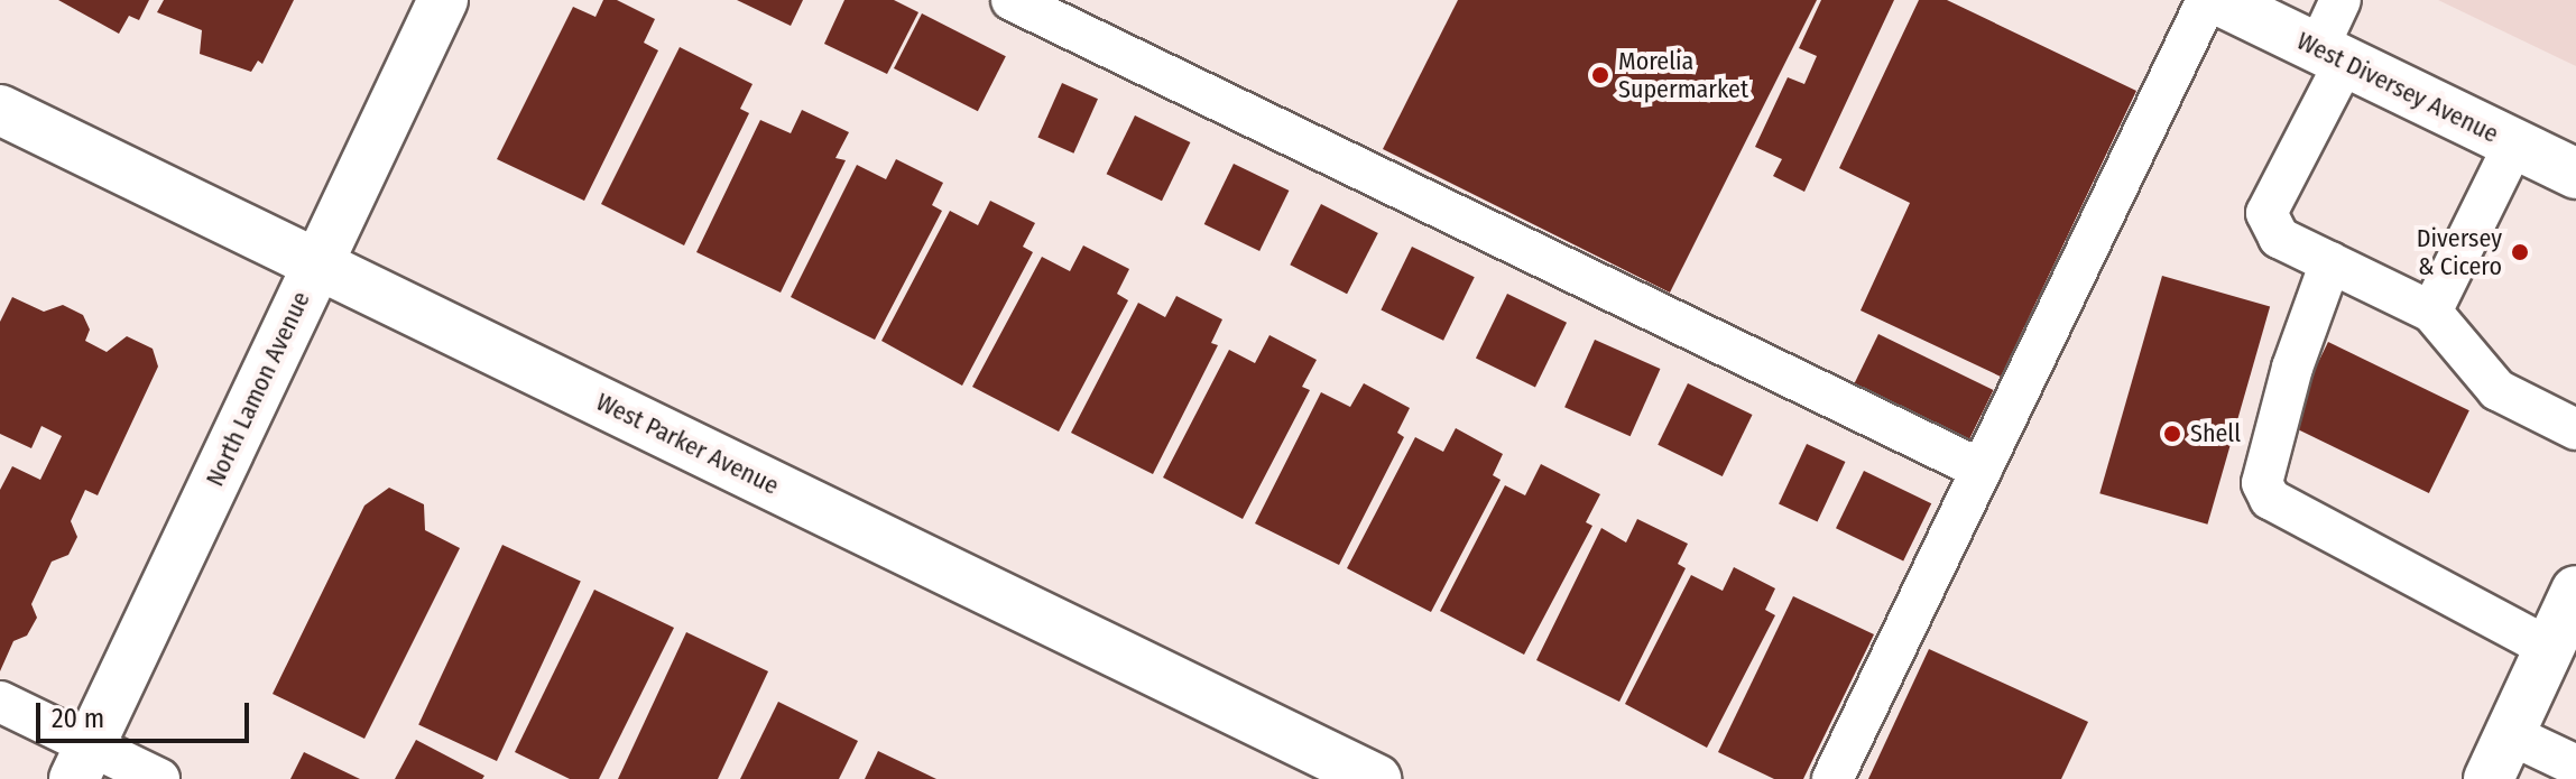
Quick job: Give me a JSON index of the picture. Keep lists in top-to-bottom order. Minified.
{"streets":{"street":["West Diversey Avenue","North Lamon Avenue","West Parker Avenue"]},"crossings":[["North Lamon Avenue","West Parker Avenue"]],"places":["Morelia Supermarket","Diversey & Cicero","Shell"],"scale_bar":"20 m"}
